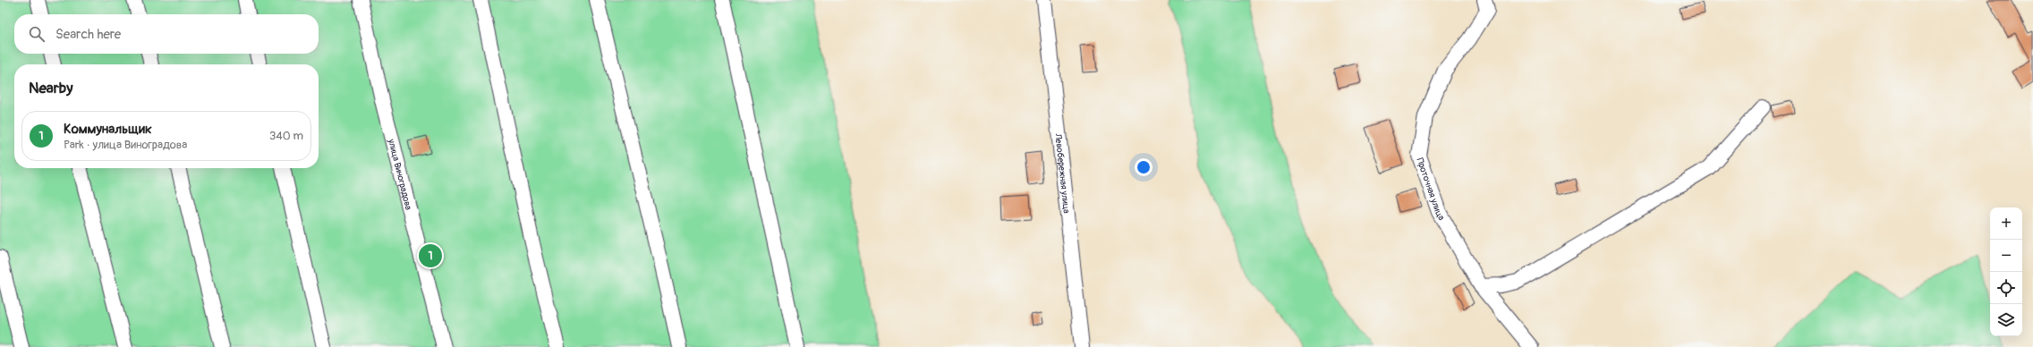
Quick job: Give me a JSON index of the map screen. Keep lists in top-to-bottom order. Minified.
{"streets":{"street":["улица Виноградова","Левобережная улица","Проточная улица"]},"page":{"search":"Search here","heading":"Nearby","list":[{"mark":"1","name":"Коммунальщик","note":"Park · улица Виноградова","value":"340 m"}],"map_buttons":["+","−"],"pins":"1"}}
